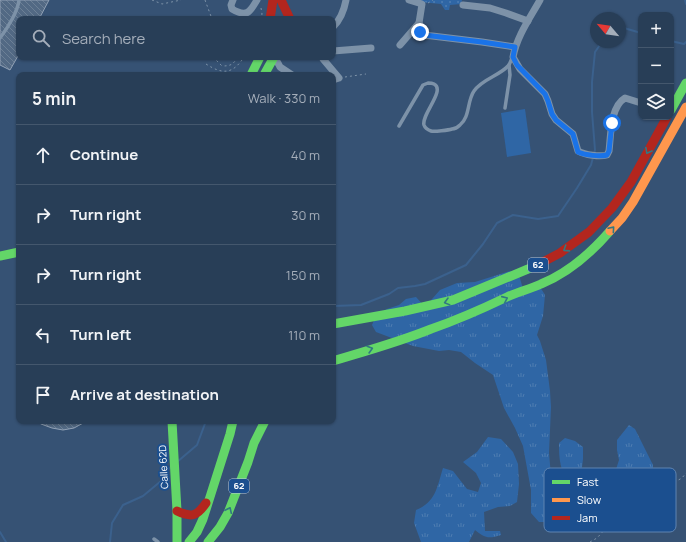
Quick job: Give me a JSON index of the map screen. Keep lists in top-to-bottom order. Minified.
{"streets":{"main road":["62","Calle 62D"]},"legend":["Fast","Slow","Jam"],"north":"top left","page":{"map_buttons":["+","−"],"search":"Search here","heading":["5 min","Walk · 330 m"],"list":[["Continue","40 m"],["Turn right","30 m"],["Turn right","150 m"],["Turn left","110 m"],"Arrive at destination"]}}
